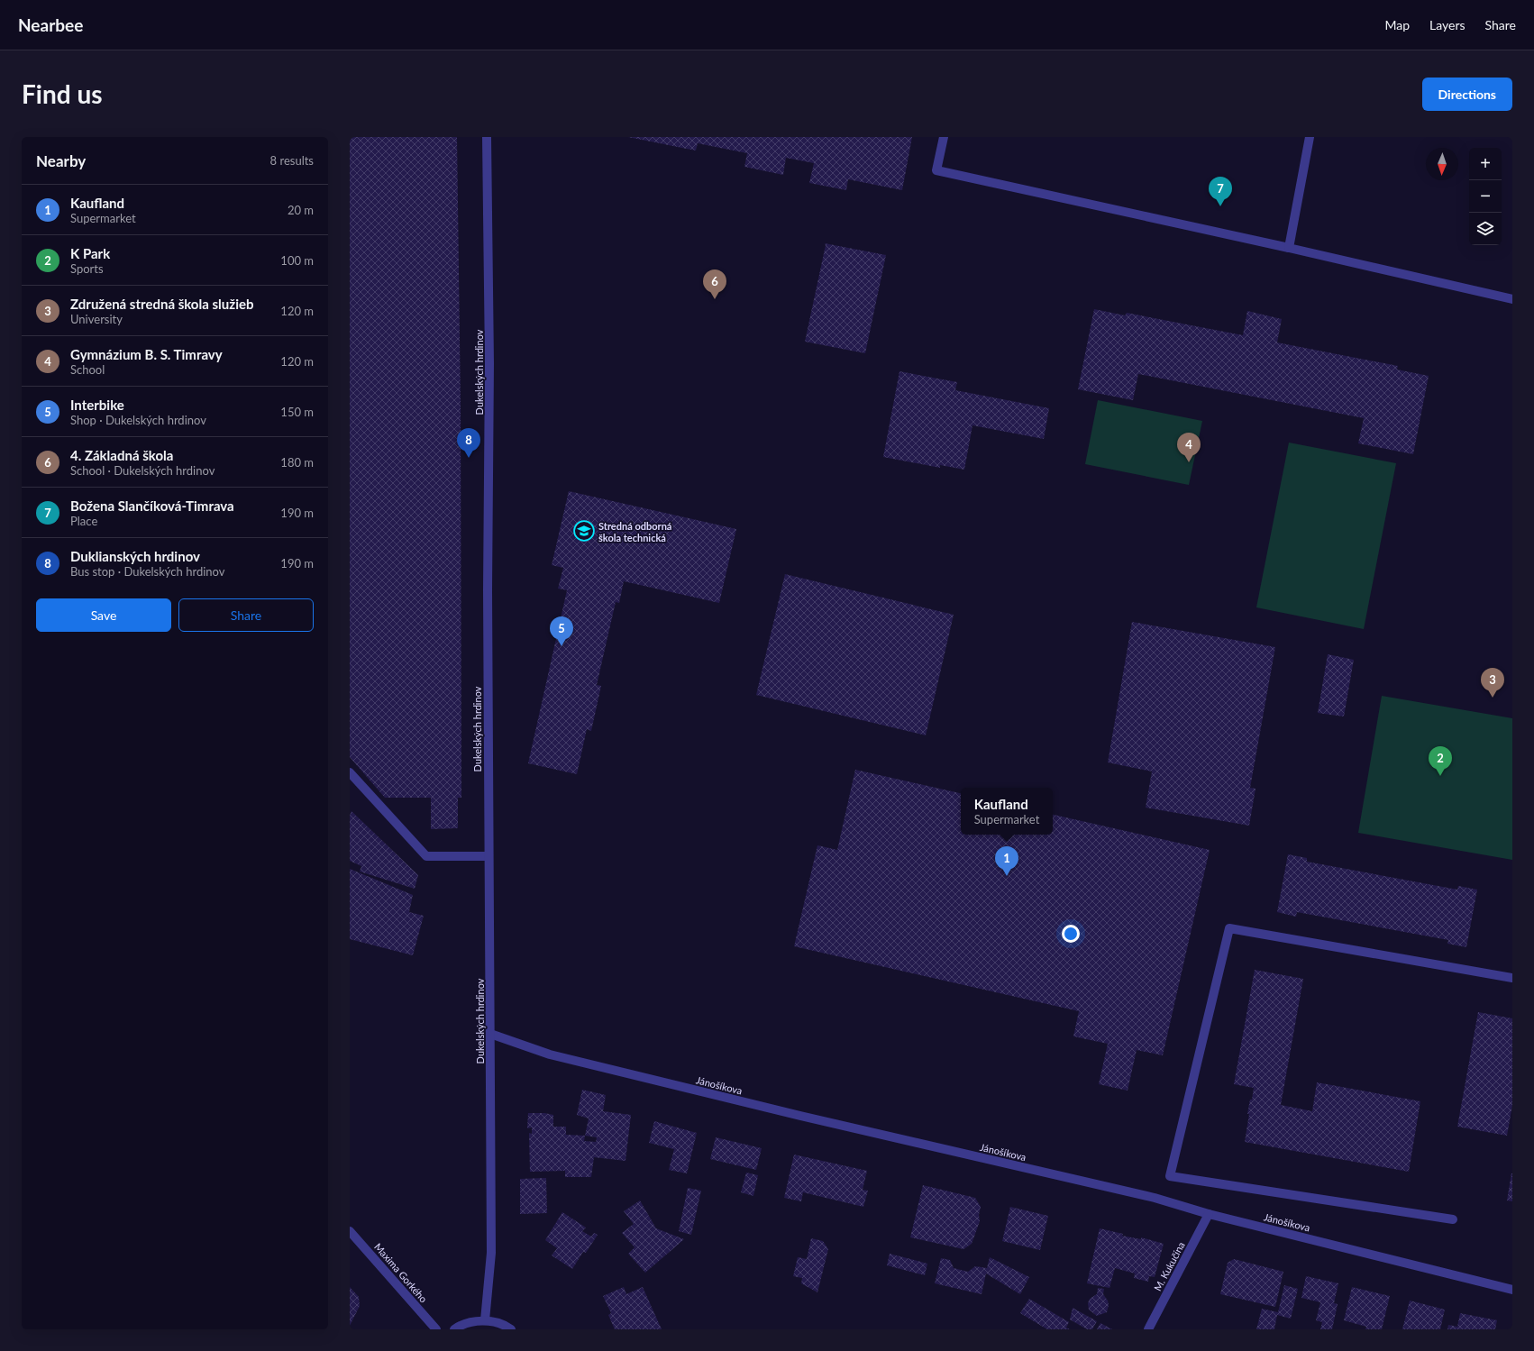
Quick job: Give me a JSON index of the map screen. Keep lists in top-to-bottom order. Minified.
{"streets":{"street":["Dukelských hrdinov","Jánošíkova","M. Kukučína","Maxima Gorkého"]},"crossings":[["Dukelských hrdinov","Jánošíkova"],["Jánošíkova","M. Kukučína"]],"places":{"school or university":["Stredná odborná škola technická"]},"north":"bottom","page":{"header":"Nearbee","nav":["Map","Layers","Share"],"buttons":["Directions",["Save","Share"]],"title":"Find us","heading":["Nearby","8 results"],"map_buttons":["+","−"],"pins":["7","6","8","4","5","3","2","1"],"list":[{"mark":"1","name":"Kaufland","note":"Supermarket","value":"20 m"},{"mark":"2","name":"K Park","note":"Sports","value":"100 m"},{"mark":"3","name":"Združená stredná škola služieb","note":"University","value":"120 m"},{"mark":"4","name":"Gymnázium B. S. Timravy","note":"School","value":"120 m"},{"mark":"5","name":"Interbike","note":"Shop · Dukelských hrdinov","value":"150 m"},{"mark":"6","name":"4. Základná škola","note":"School · Dukelských hrdinov","value":"180 m"},{"mark":"7","name":"Božena Slančíková-Timrava","note":"Place","value":"190 m"},{"mark":"8","name":"Duklianských hrdinov","note":"Bus stop · Dukelských hrdinov","value":"190 m"}],"popup":["Kaufland","Supermarket"]}}
